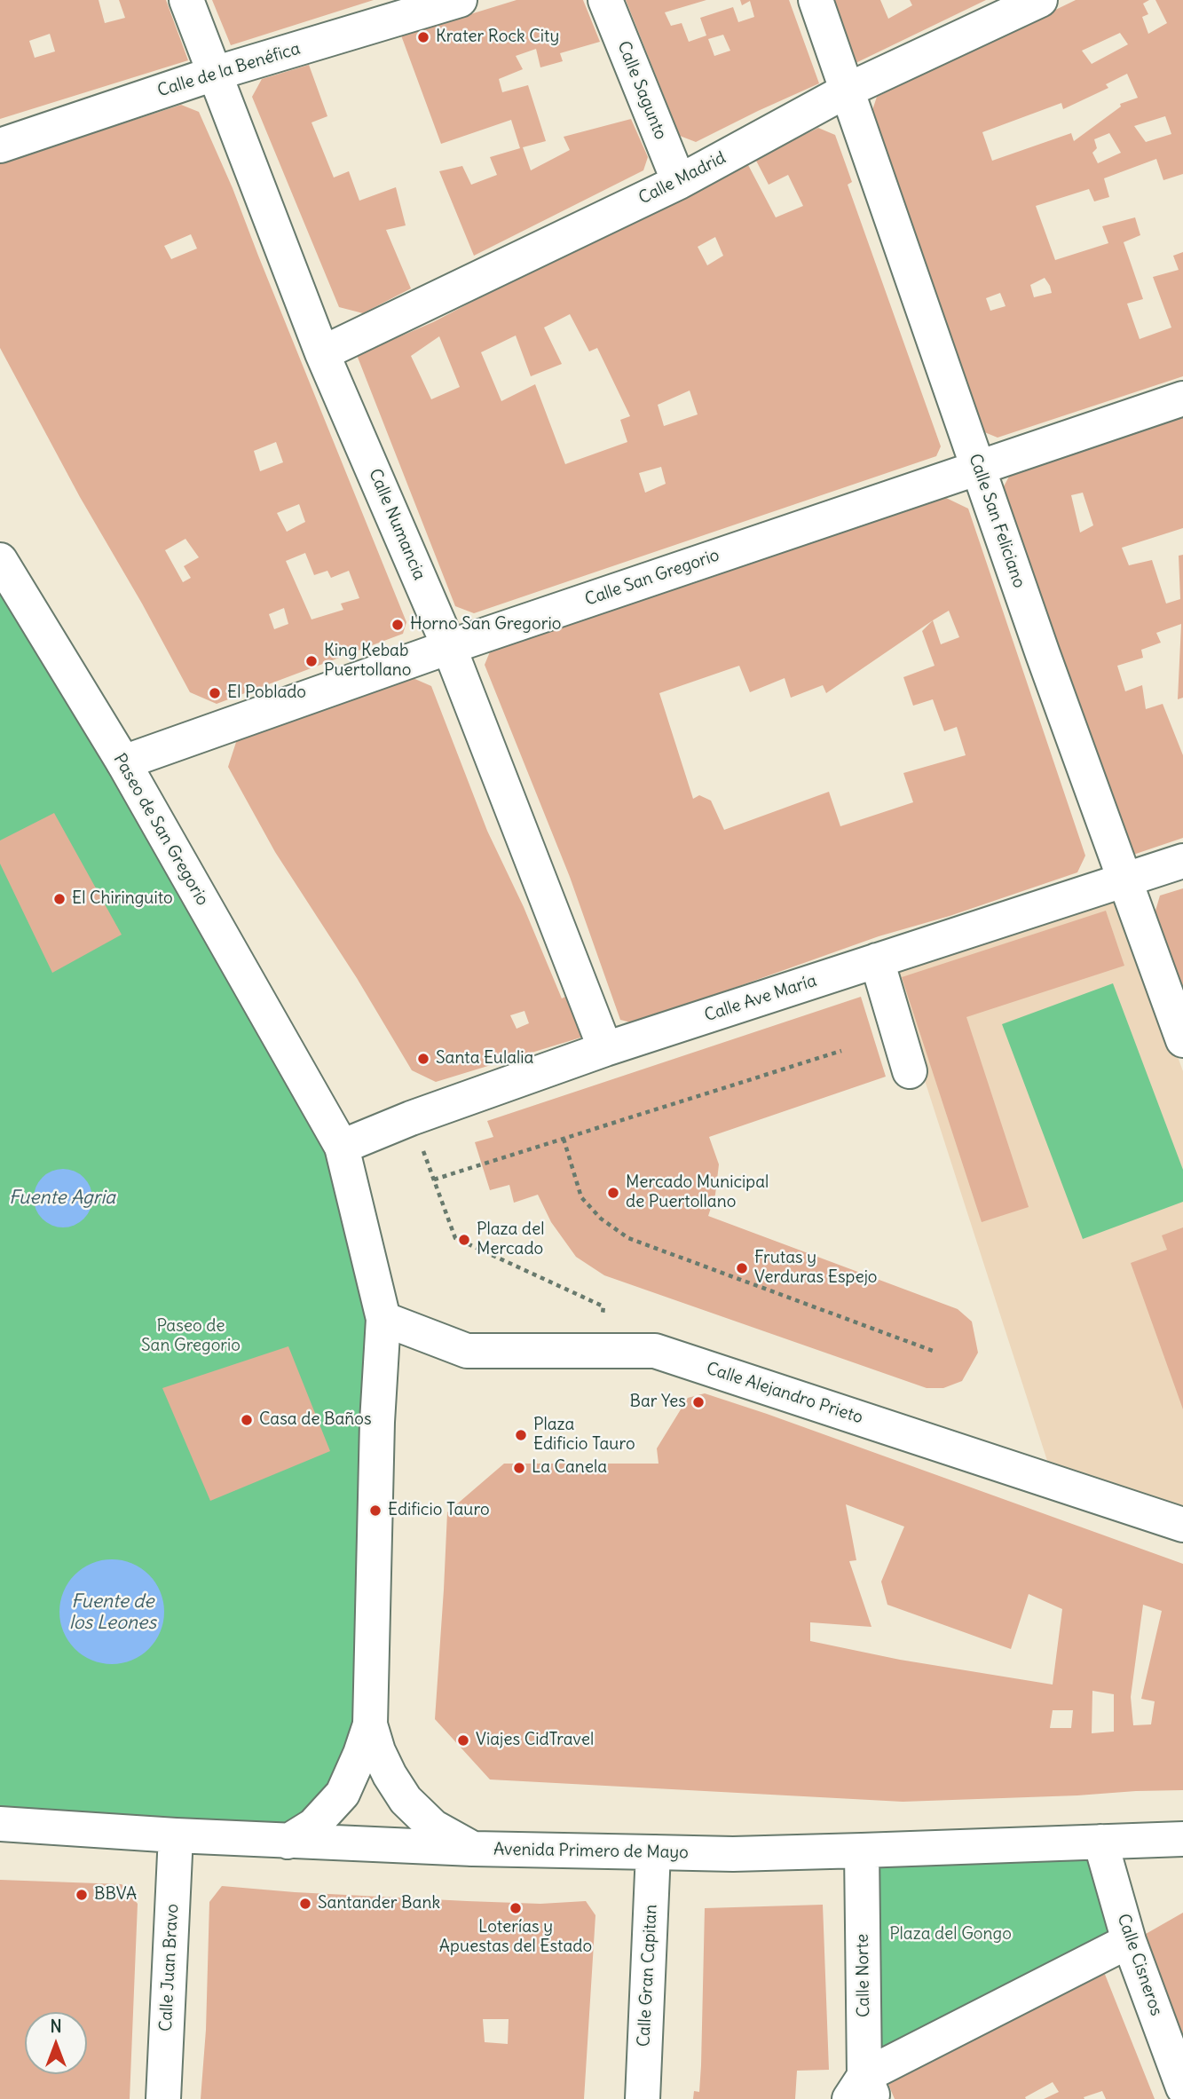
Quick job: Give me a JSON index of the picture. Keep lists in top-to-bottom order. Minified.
{"streets":{"street":["Calle de la Benéfica","Calle Sagunto","Calle Madrid","Calle San Feliciano","Calle Numancia","Calle San Gregorio","Paseo de San Gregorio","Calle Ave María","Calle Alejandro Prieto","Avenida Primero de Mayo","Calle Cisneros","Calle Juan Bravo","Calle Gran Capitan","Calle Norte"]},"crossings":[["Calle de la Benéfica","Calle Numancia"],["Calle Sagunto","Calle Madrid"],["Calle Madrid","Calle San Feliciano"],["Calle Madrid","Calle Numancia"],["Calle San Feliciano","Calle San Gregorio"],["Calle San Feliciano","Calle Ave María"],["Calle Numancia","Calle San Gregorio"],["Calle Numancia","Calle Ave María"],["Calle San Gregorio","Paseo de San Gregorio"],["Paseo de San Gregorio","Calle Ave María"],["Paseo de San Gregorio","Calle Alejandro Prieto"],["Paseo de San Gregorio","Avenida Primero de Mayo"],["Avenida Primero de Mayo","Calle Cisneros"],["Avenida Primero de Mayo","Calle Juan Bravo"],["Avenida Primero de Mayo","Calle Gran Capitan"],["Avenida Primero de Mayo","Calle Norte"]],"water":["Fuente Agria","Fuente de los Leones"],"parks":["Paseo de San Gregorio","Plaza del Gongo"],"places":["Krater Rock City","Horno San Gregorio","King Kebab Puertollano","El Poblado","El Chiringuito","Santa Eulalia","Mercado Municipal de Puertollano","Plaza del Mercado","Frutas y Verduras Espejo","Bar Yes","Casa de Baños","Plaza Edificio Tauro","La Canela","Edificio Tauro","Viajes CidTravel","BBVA","Santander Bank","Loterías y Apuestas del Estado"],"north":"top"}
